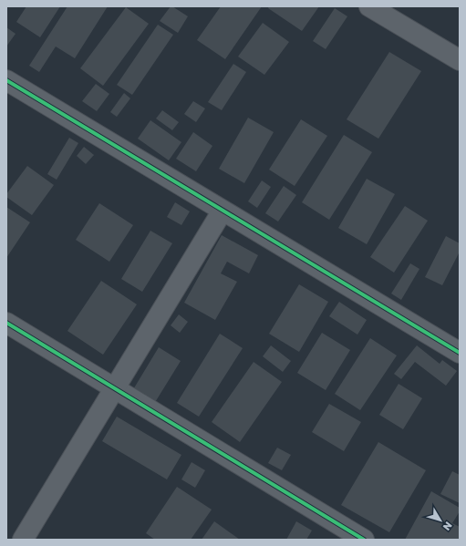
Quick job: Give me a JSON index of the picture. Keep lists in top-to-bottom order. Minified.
{"north":"bottom right"}
